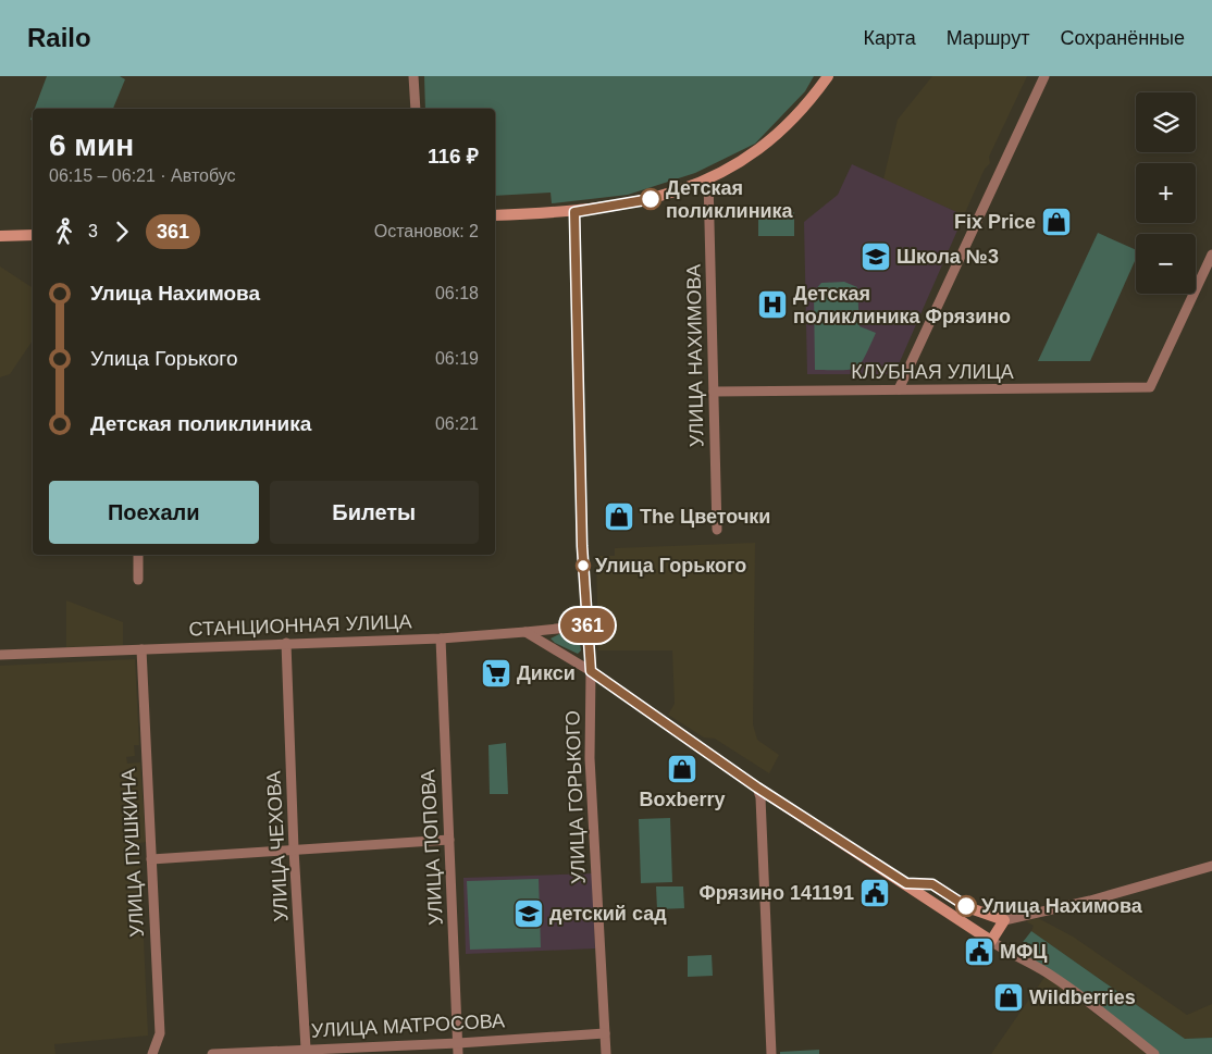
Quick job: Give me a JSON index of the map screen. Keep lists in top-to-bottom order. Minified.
{"streets":{"street":["УЛИЦА НАХИМОВА","КЛУБНАЯ УЛИЦА","СТАНЦИОННАЯ УЛИЦА","УЛИЦА ГОРЬКОГО","УЛИЦА ЧЕХОВА","УЛИЦА ПОПОВА","УЛИЦА ПУШКИНА","УЛИЦА МАТРОСОВА"]},"crossings":[["УЛИЦА НАХИМОВА","КЛУБНАЯ УЛИЦА"],["СТАНЦИОННАЯ УЛИЦА","УЛИЦА ГОРЬКОГО"],["СТАНЦИОННАЯ УЛИЦА","УЛИЦА ЧЕХОВА"],["СТАНЦИОННАЯ УЛИЦА","УЛИЦА ПОПОВА"],["СТАНЦИОННАЯ УЛИЦА","УЛИЦА ПУШКИНА"],["УЛИЦА ГОРЬКОГО","УЛИЦА МАТРОСОВА"],["УЛИЦА ЧЕХОВА","УЛИЦА МАТРОСОВА"],["УЛИЦА ПОПОВА","УЛИЦА МАТРОСОВА"]],"places":{"other":["Детская поликлиника","Улица Горького","Улица Нахимова"],"shop":["Fix Price","The Цветочки","Boxberry","Wildberriеs"],"school or university":["Школа №3","детский сад"],"hospital":["Детская поликлиника Фрязино"],"supermarket":["Дикси"],"public building":["Фрязино 141191","МФЦ"]},"lines":["bus line 361"],"page":{"header":"Railo","nav":["Карта","Маршрут","Сохранённые"],"on_map":"361","map_buttons":["+","−"],"heading":["6 мин","06:15 – 06:21 · Автобус","116 ₽"],"legs":["3","361","Остановок: 2"],"list":[{"name":"Улица Нахимова","value":"06:18"},{"name":"Улица Горького","value":"06:19"},{"name":"Детская поликлиника","value":"06:21"}],"buttons":["Поехали","Билеты"]}}
